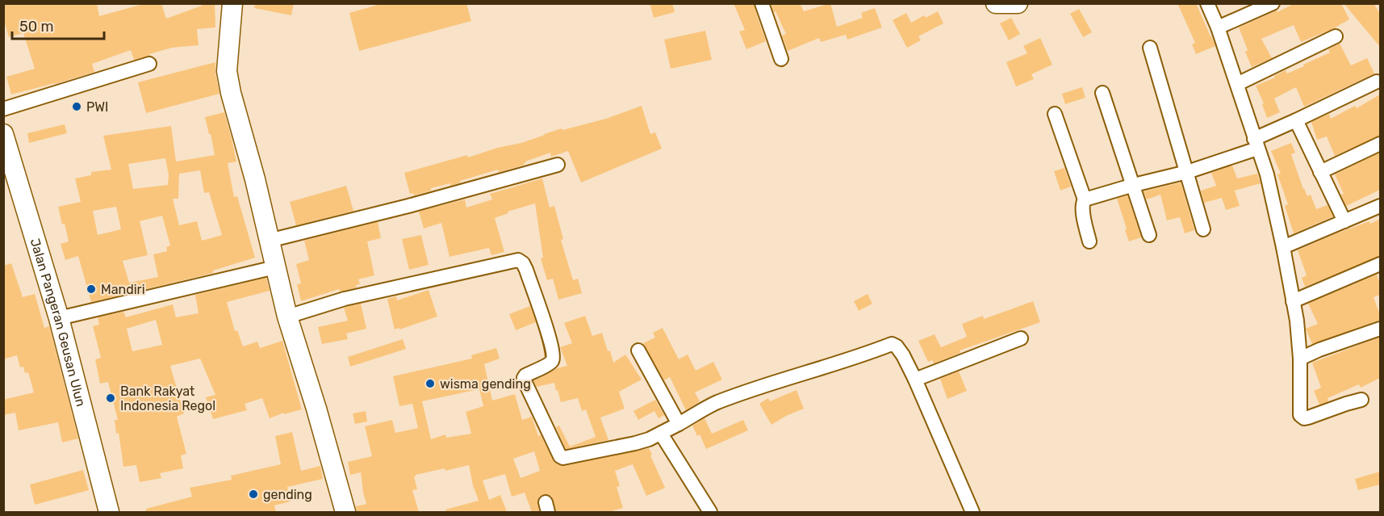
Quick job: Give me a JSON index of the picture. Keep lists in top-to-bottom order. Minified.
{"streets":{"street":["Jalan Pangeran Geusan Ulun"]},"places":["PWI","Mandiri","wisma gending","Bank Rakyat Indonesia Regol","gending"],"scale_bar":"50 m"}
